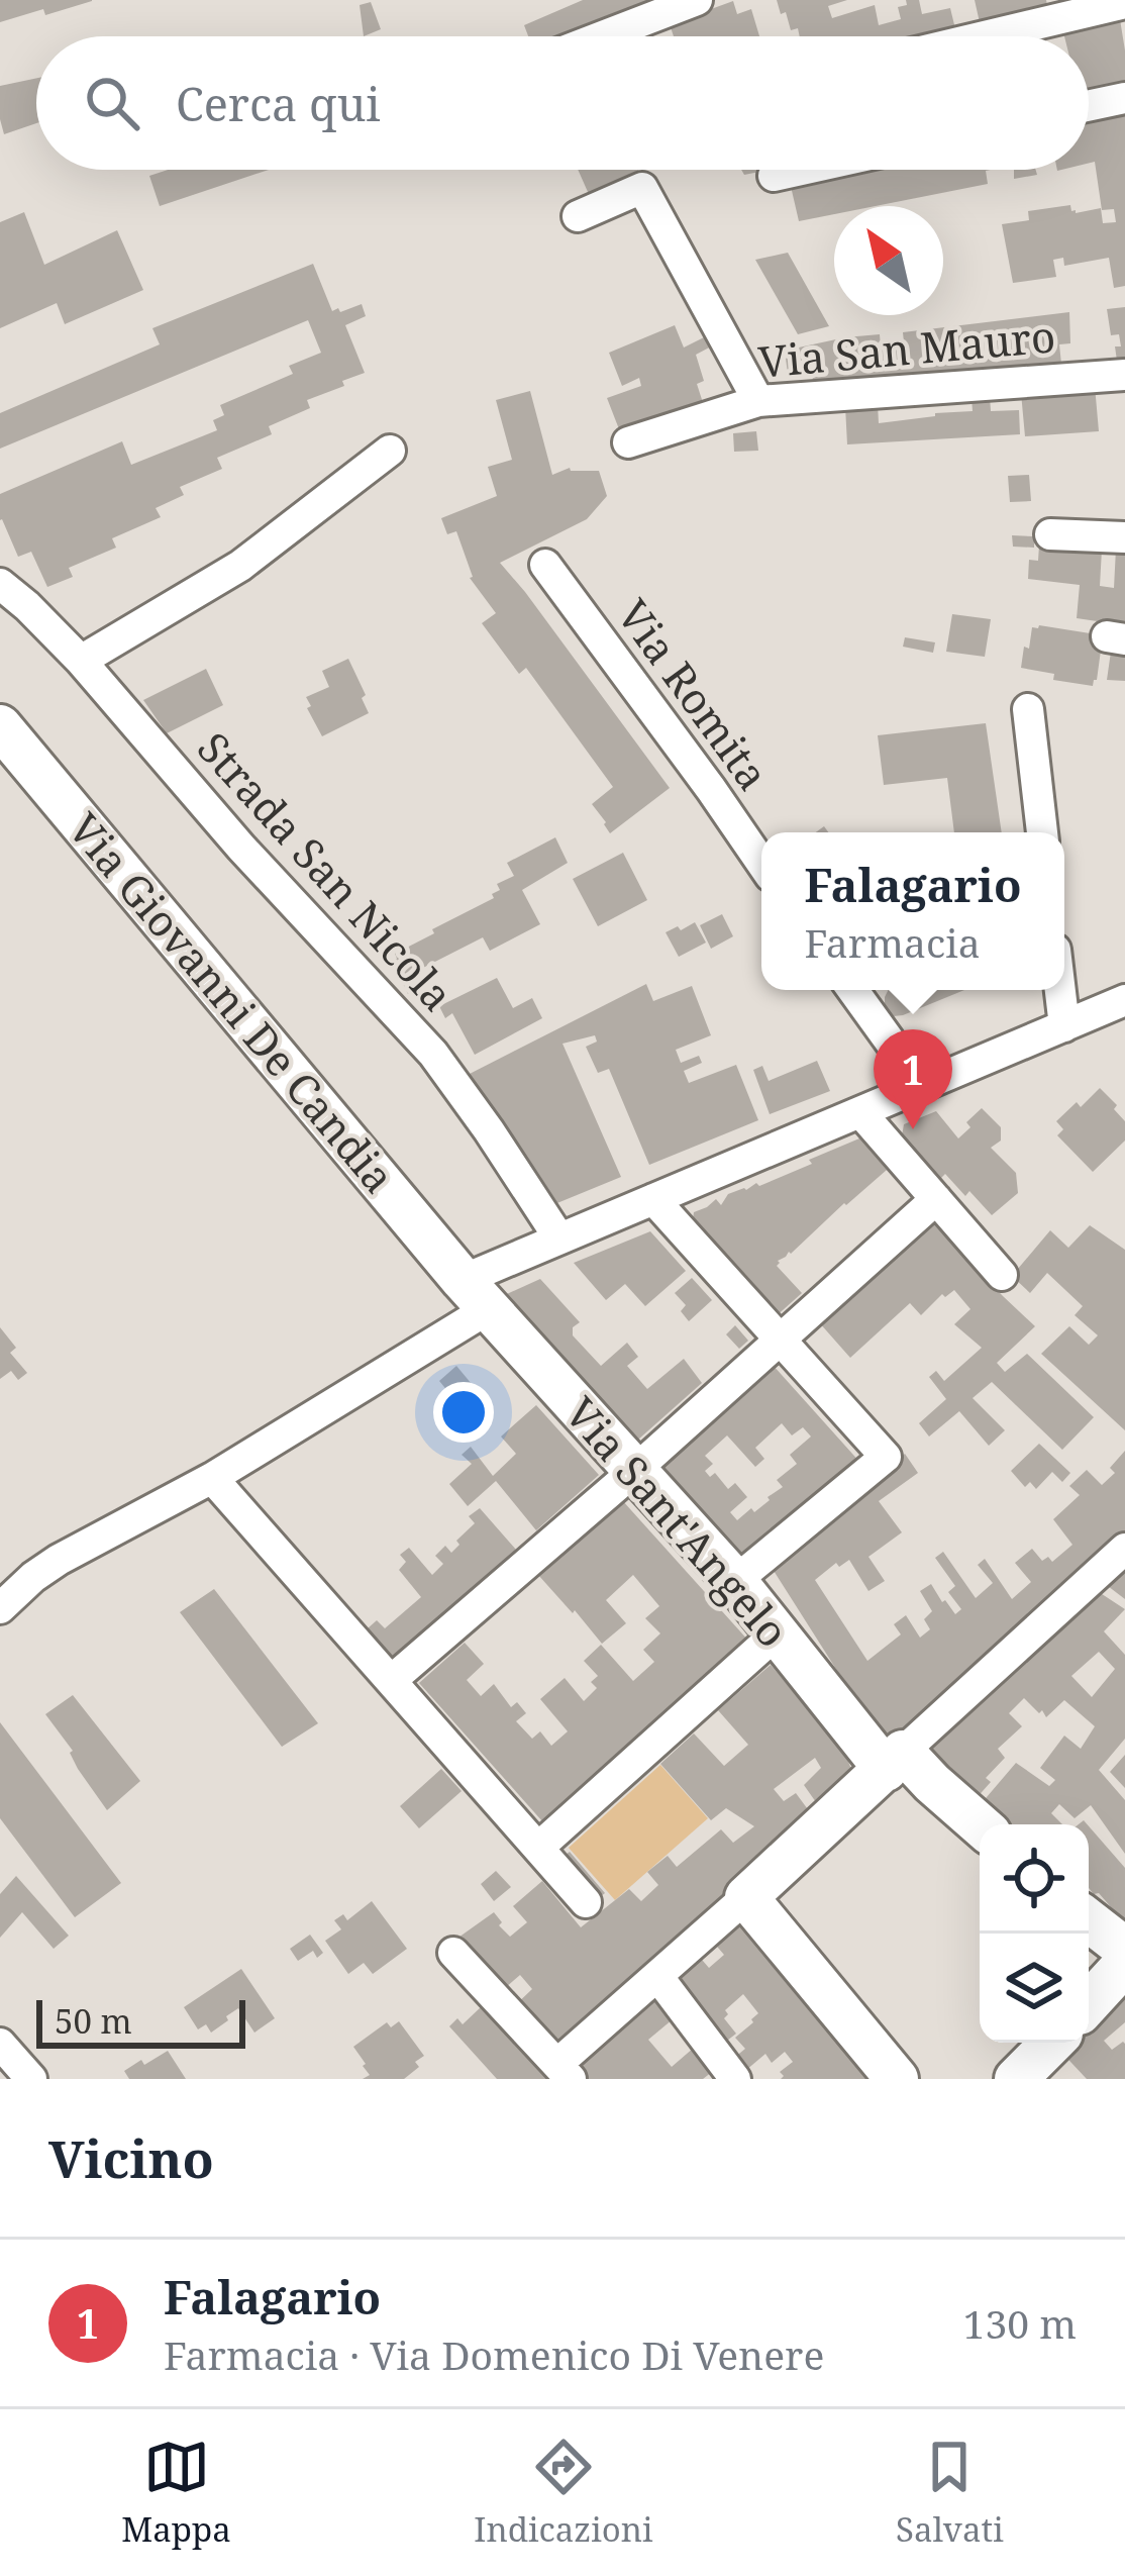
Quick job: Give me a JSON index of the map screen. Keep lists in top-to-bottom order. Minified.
{"streets":{"street":["Via San Mauro","Via Romita","Strada San Nicola","Via Giovanni De Candia","Via Sant'Angelo"]},"crossings":[["Via Giovanni De Candia","Via Sant'Angelo"]],"scale_bar":"50 m","north":"top left","page":{"search":"Cerca qui","popup":["Falagario","Farmacia"],"pins":"1","scale":"50 m","heading":"Vicino","list":[{"mark":"1","name":"Falagario","note":"Farmacia · Via Domenico Di Venere","value":"130 m"}],"nav":["Mappa","Indicazioni","Salvati"]}}
